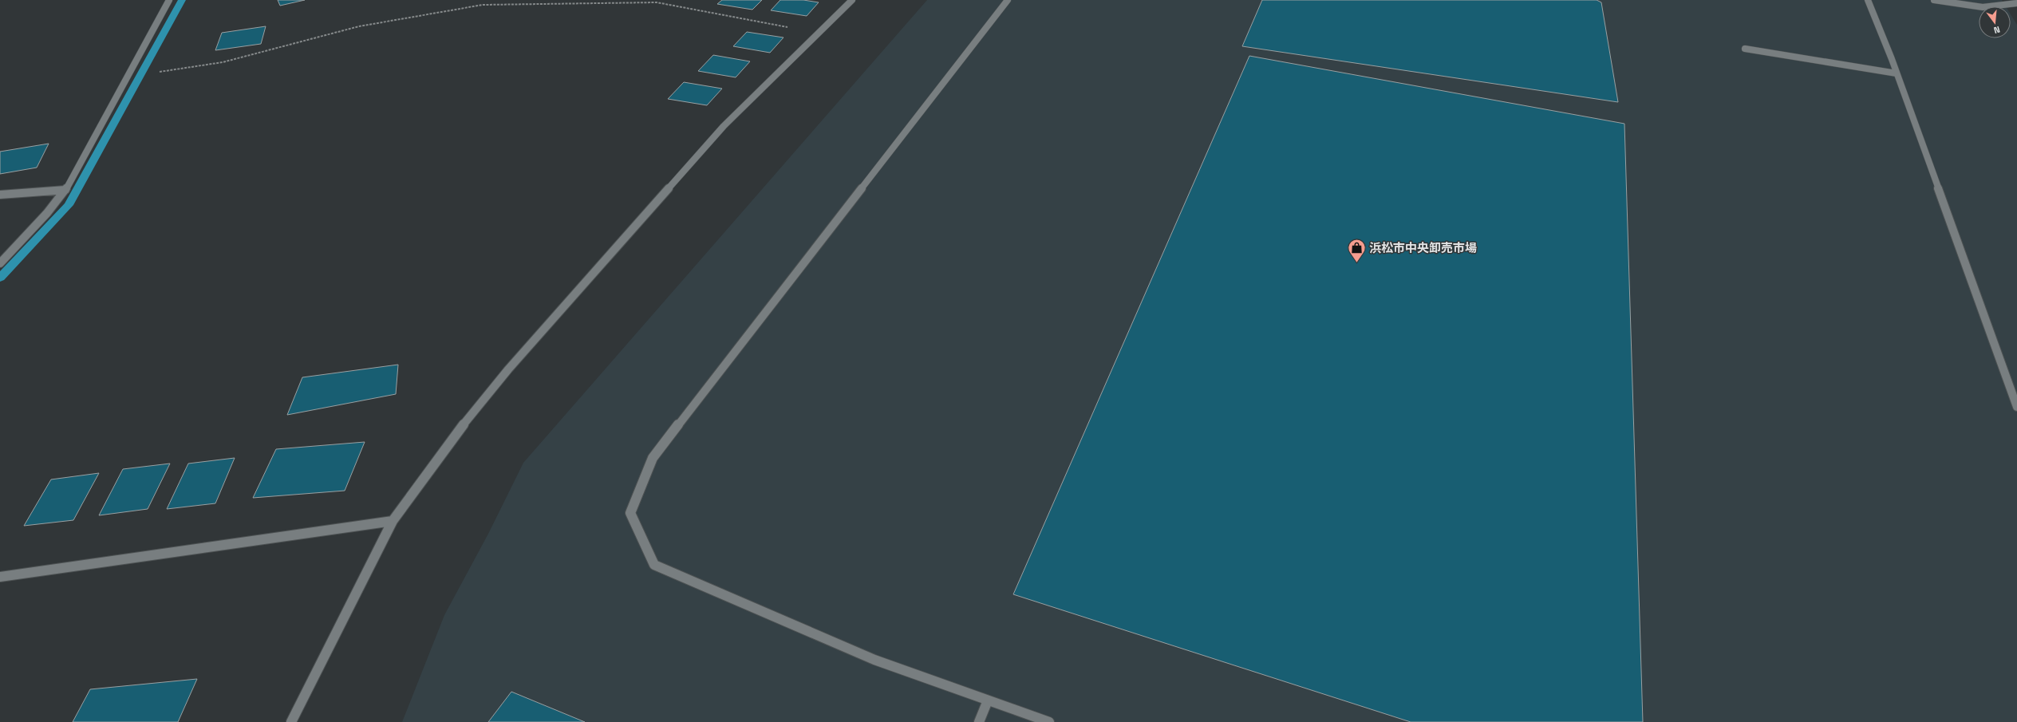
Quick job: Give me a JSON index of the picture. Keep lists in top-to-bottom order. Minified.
{"places":{"shop":["浜松市中央卸売市場"]},"north":"bottom"}
